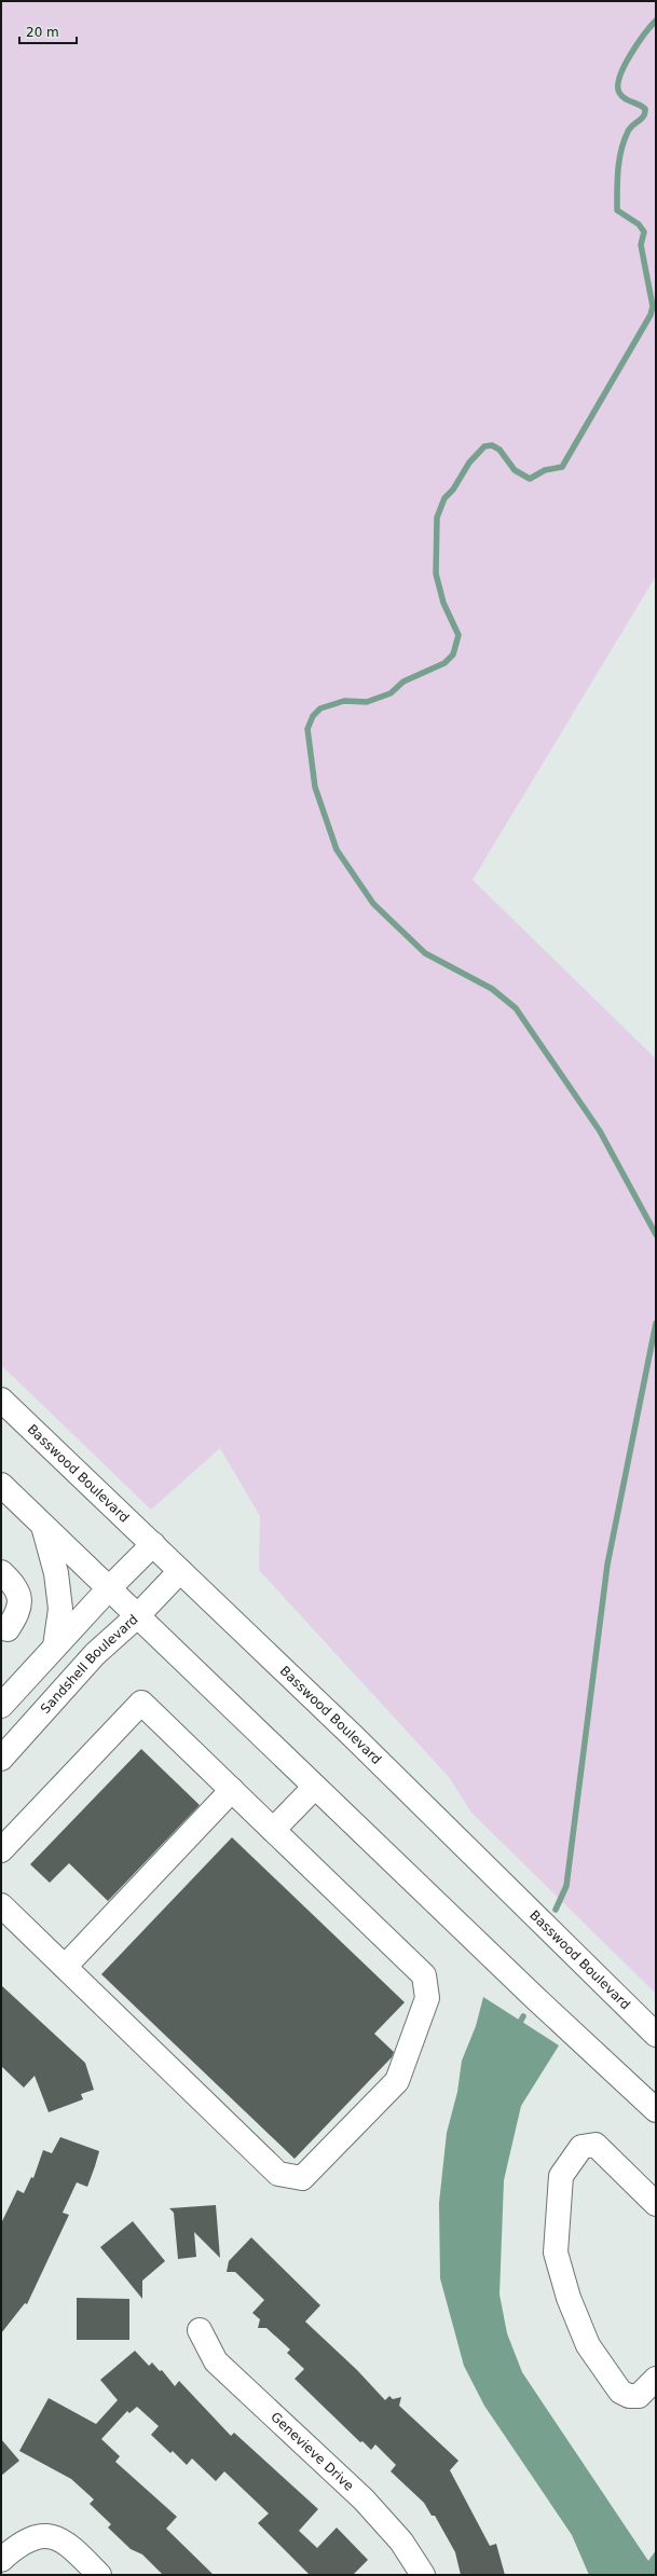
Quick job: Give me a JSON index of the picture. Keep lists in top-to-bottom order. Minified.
{"streets":{"main road":["Basswood Boulevard","Sandshell Boulevard","Genevieve Drive"]},"crossings":[["Basswood Boulevard","Sandshell Boulevard"]],"scale_bar":"20 m"}
